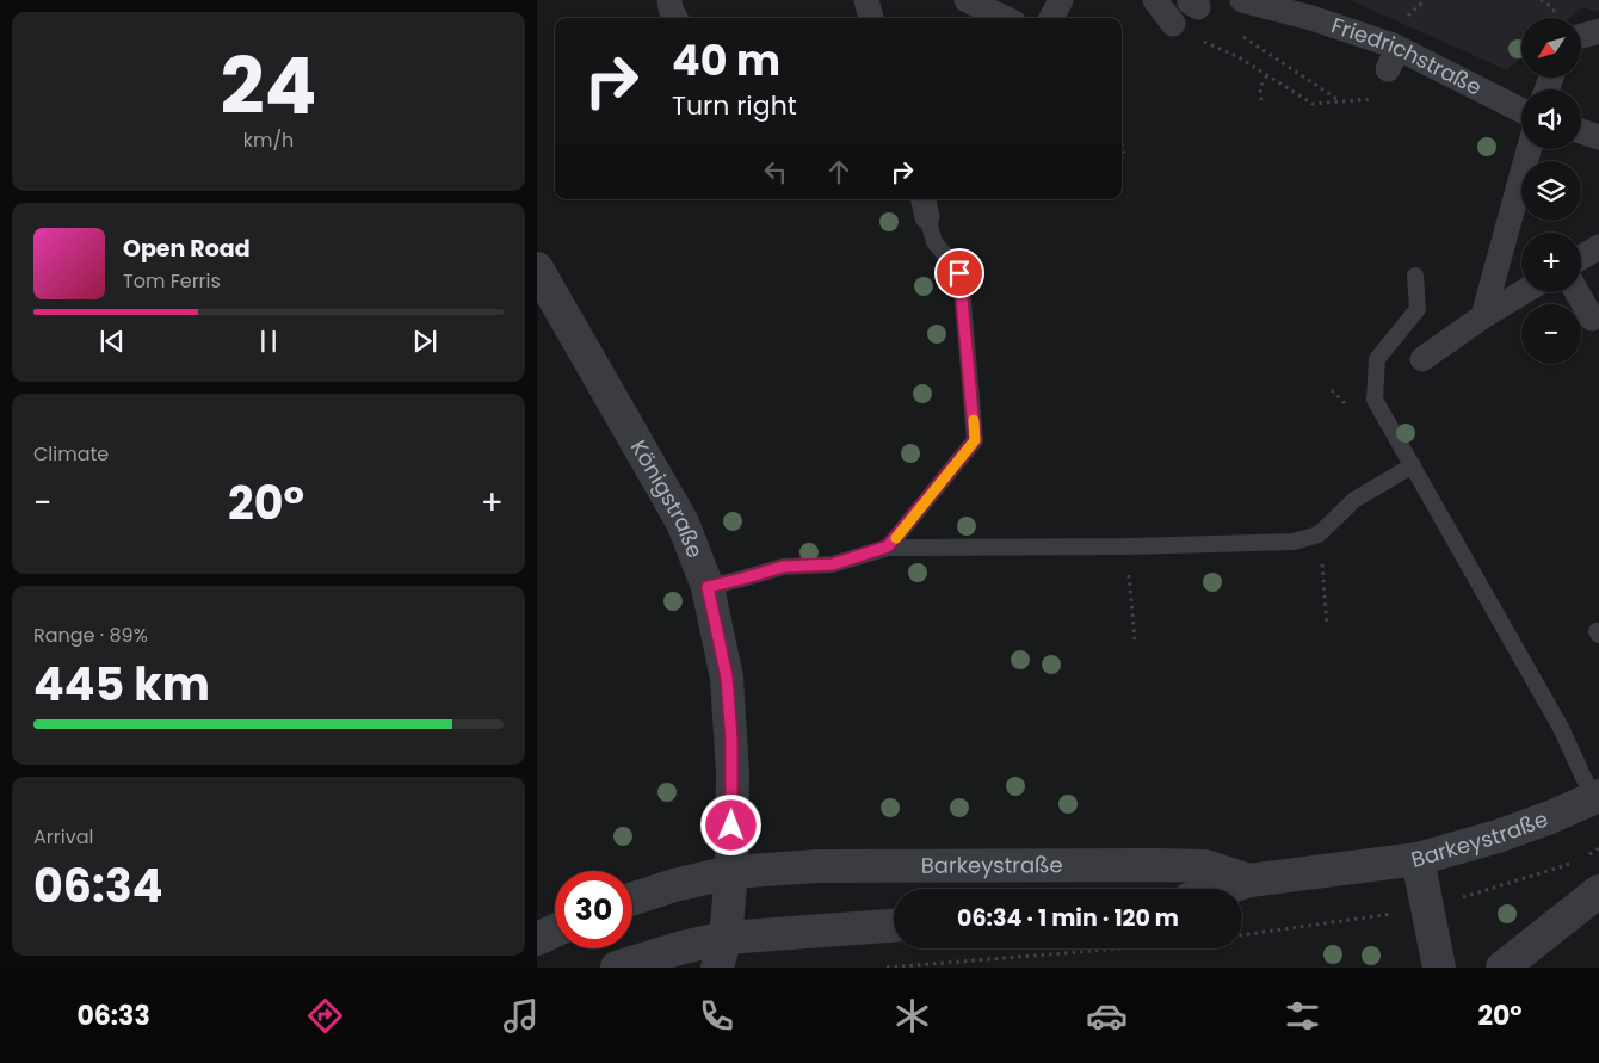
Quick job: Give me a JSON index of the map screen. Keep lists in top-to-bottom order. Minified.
{"streets":{"street":["Friedrichstraße","Königstraße","Barkeystraße"]},"crossings":[["Königstraße","Barkeystraße"]],"north":"bottom left","page":{"tile":[["24","km/h"],"Climate",["Range · 89%","445 km"],["Arrival","06:34"]],"map_buttons":["+","−"],"turn":["40 m","Turn right"],"song":["Open Road","Tom Ferris"],"heat":["−","20°","+"],"limit":"30","trip":"06:34 · 1 min · 120 m","tabs":["06:33","20°"]}}
